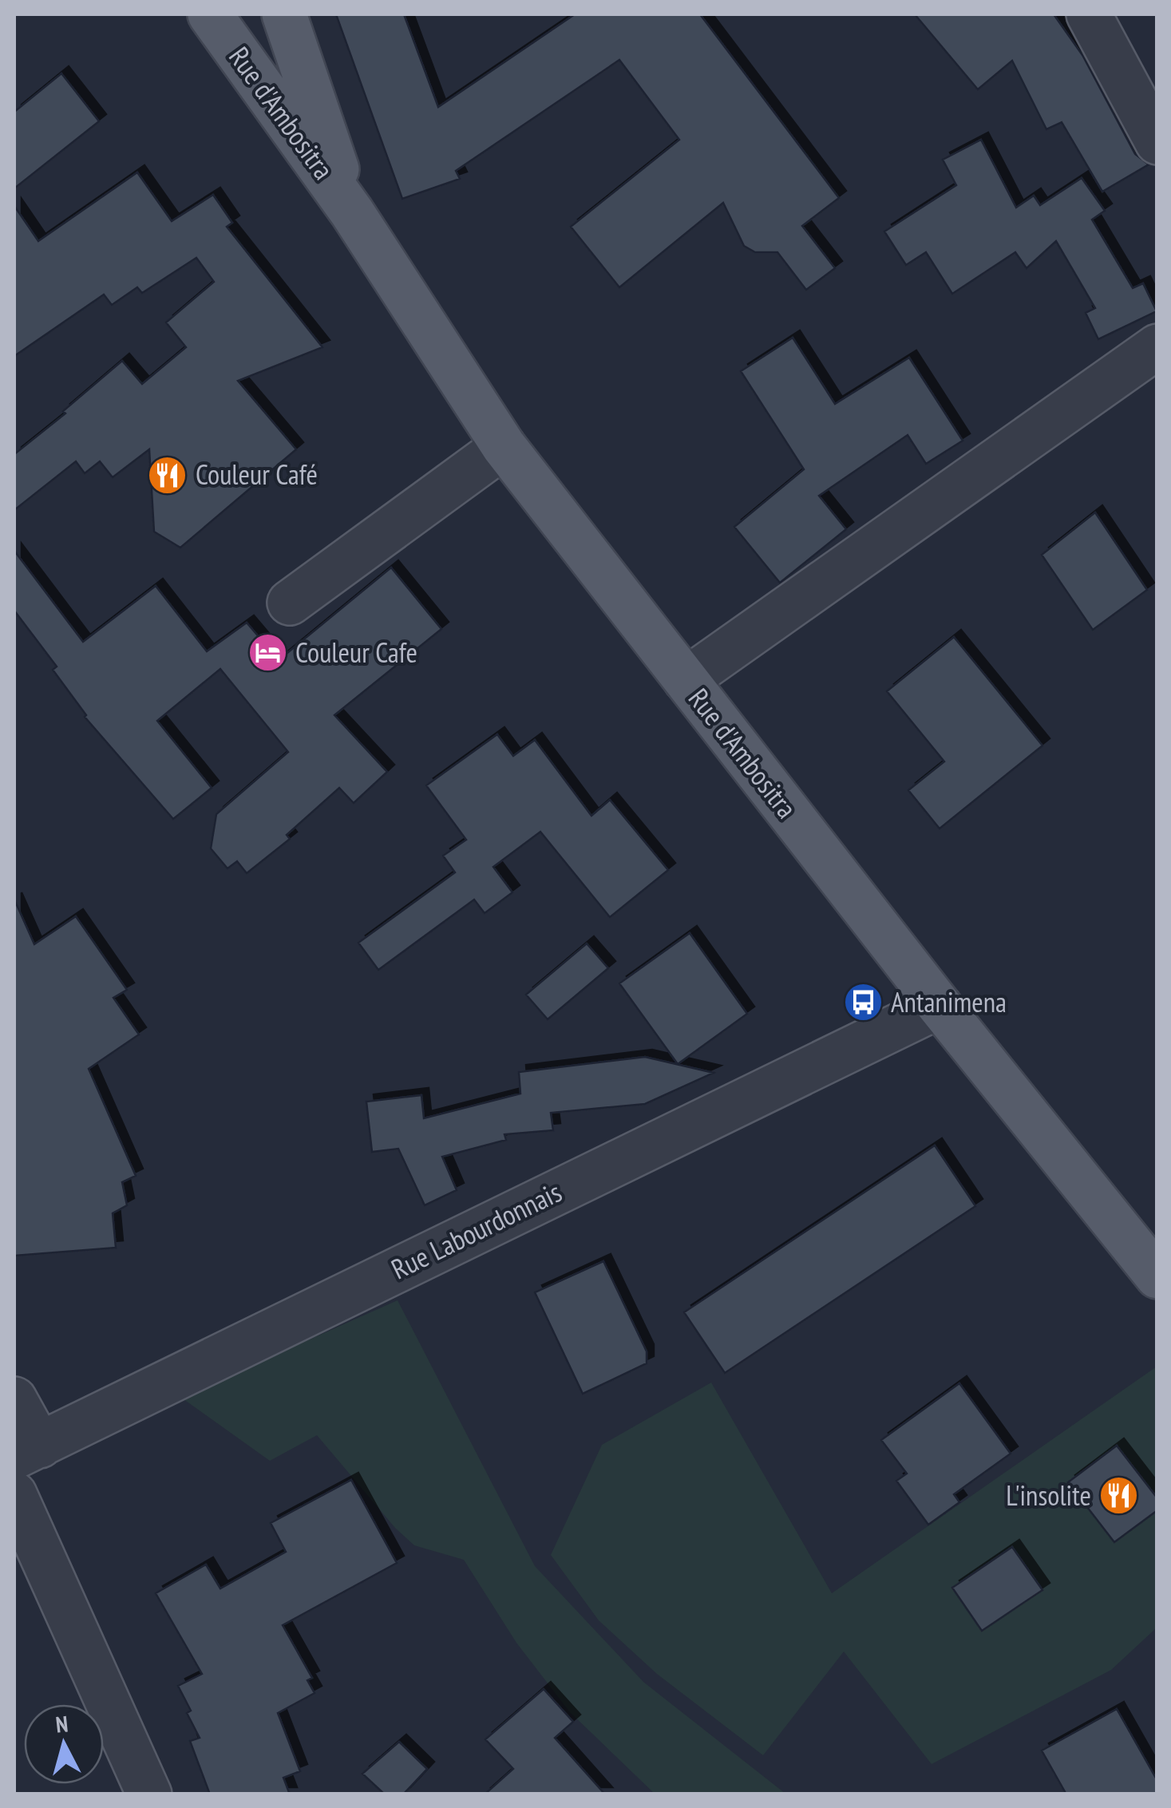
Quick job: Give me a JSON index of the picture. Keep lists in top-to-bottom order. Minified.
{"streets":{"main road":["Rue d'Ambositra"],"street":["Rue Labourdonnais"]},"crossings":[["Rue d'Ambositra","Rue Labourdonnais"]],"places":{"restaurant":["Couleur Café","L'insolite"],"hotel":["Couleur Cafe"],"bus stop":["Antanimena"]},"north":"top"}
